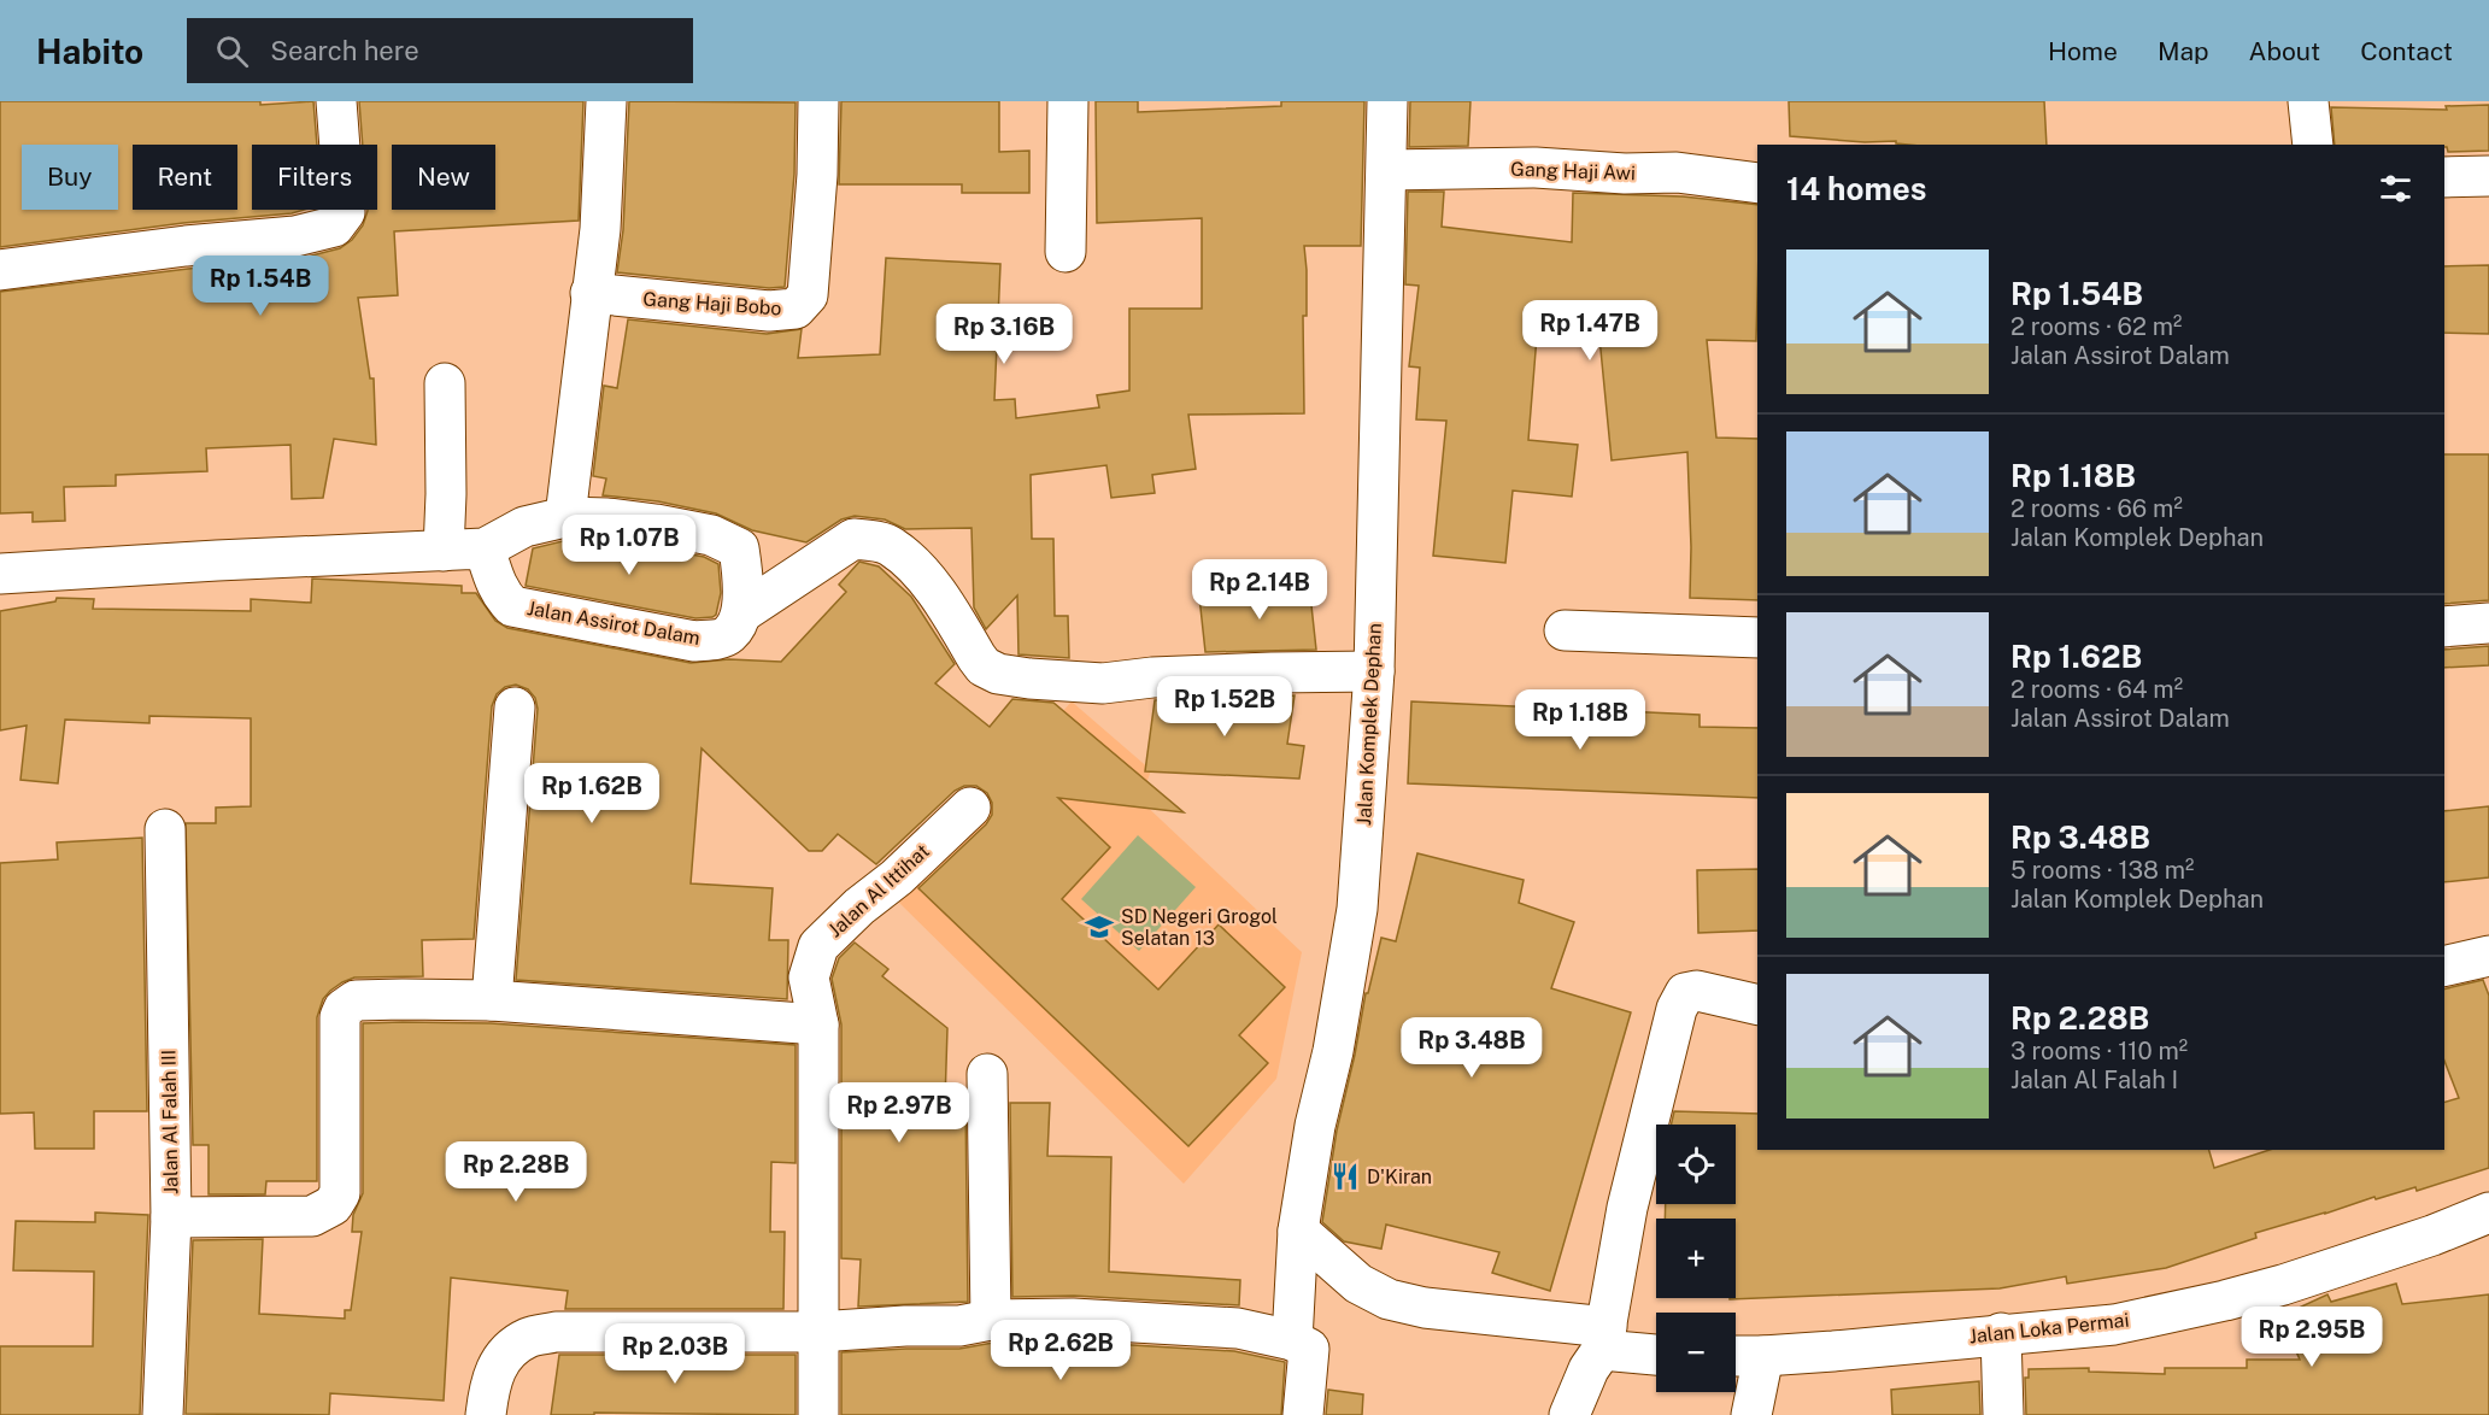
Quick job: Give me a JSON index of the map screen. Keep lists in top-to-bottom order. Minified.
{"streets":{"street":["Gang Haji Awi","Gang Haji Bobo","Jalan Assirot Dalam","Jalan Komplek Dephan","Jalan Al Ittihat","Jalan Al Falah III","Jalan Loka Permai"]},"crossings":[["Gang Haji Awi","Jalan Komplek Dephan"]],"places":{"school or university":["SD Negeri Grogol Selatan 13"],"restaurant":["D'Kiran"]},"page":{"header":"Habito","search":"Search here","nav":["Home","Map","About","Contact"],"chip":["Buy","Rent","Filters","New"],"heading":"14 homes","list":[{"name":"Rp 1.54B","note":"2 rooms · 62 m² · Jalan Assirot Dalam"},{"name":"Rp 1.18B","note":"2 rooms · 66 m² · Jalan Komplek Dephan"},{"name":"Rp 1.62B","note":"2 rooms · 64 m² · Jalan Assirot Dalam"},{"name":"Rp 3.48B","note":"5 rooms · 138 m² · Jalan Komplek Dephan"},{"name":"Rp 2.28B","note":"3 rooms · 110 m² · Jalan Al Falah I"}],"price":["Rp 1.54B","Rp 1.47B","Rp 3.16B","Rp 1.07B","Rp 2.14B","Rp 1.52B","Rp 1.18B","Rp 1.62B","Rp 3.48B","Rp 2.97B","Rp 2.28B","Rp 2.95B","Rp 2.62B","Rp 2.03B"],"map_buttons":["+","−"]}}
